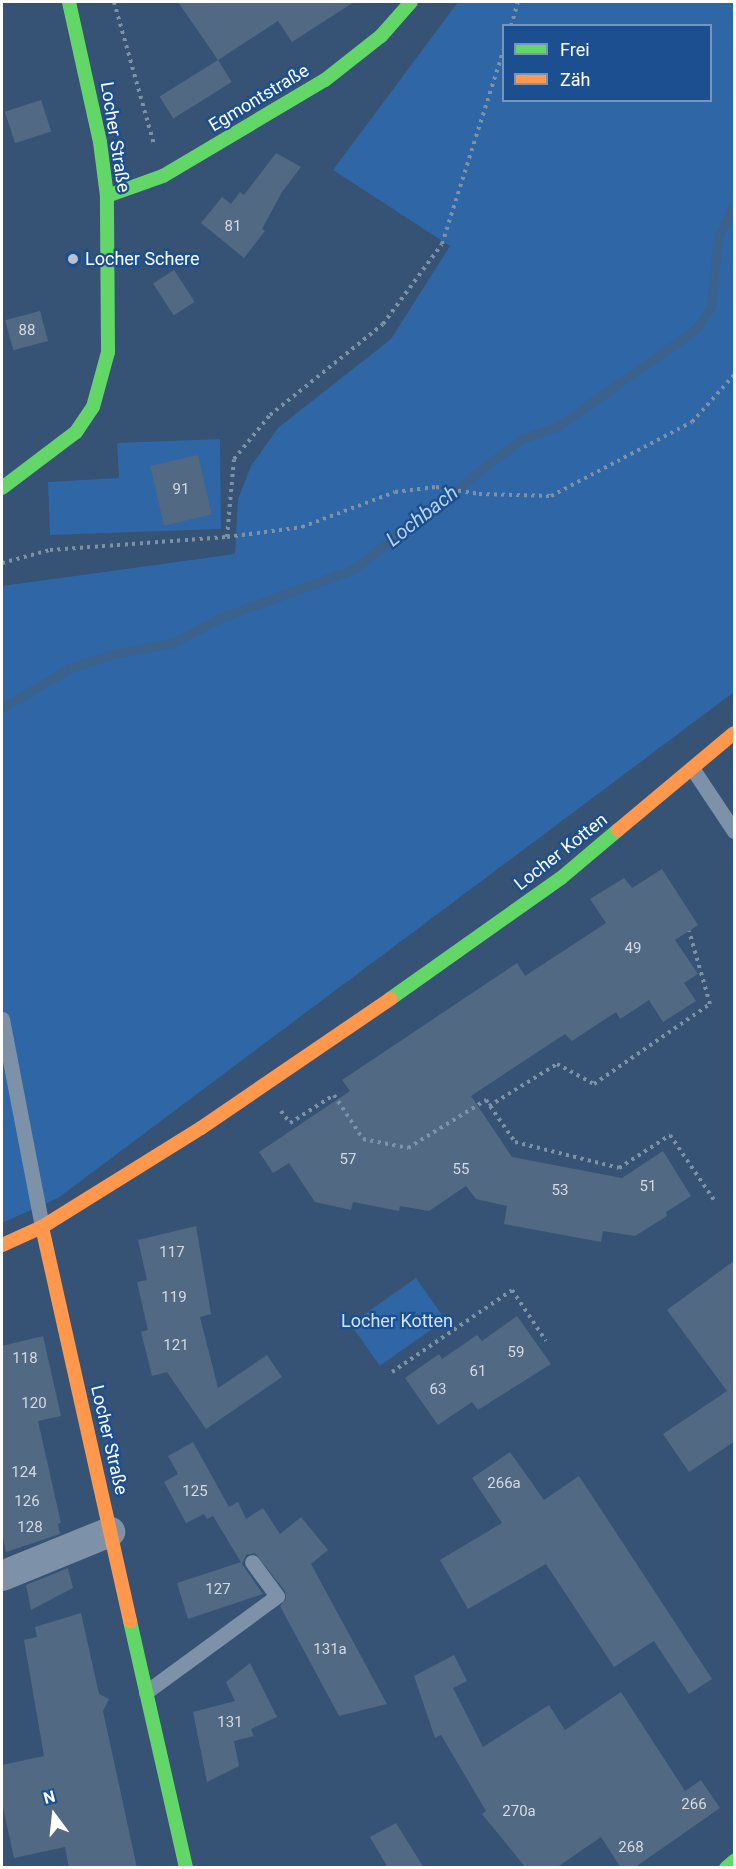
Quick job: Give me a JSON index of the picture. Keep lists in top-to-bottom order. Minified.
{"streets":{"street":["Egmontstraße","Locher Straße","Locher Kotten"]},"crossings":[["Egmontstraße","Locher Straße"],["Locher Straße","Locher Kotten"]],"water":["Lochbach"],"parks":["Locher Kotten"],"places":["Locher Schere"],"house_numbers":["81","88","91","49","57","55","51","53","117","119","121","59","118","61","63","120","124","266a","125","126","128","127","131a","131","266","270a","268"],"legend":["Frei","Zäh"],"north":"top"}
